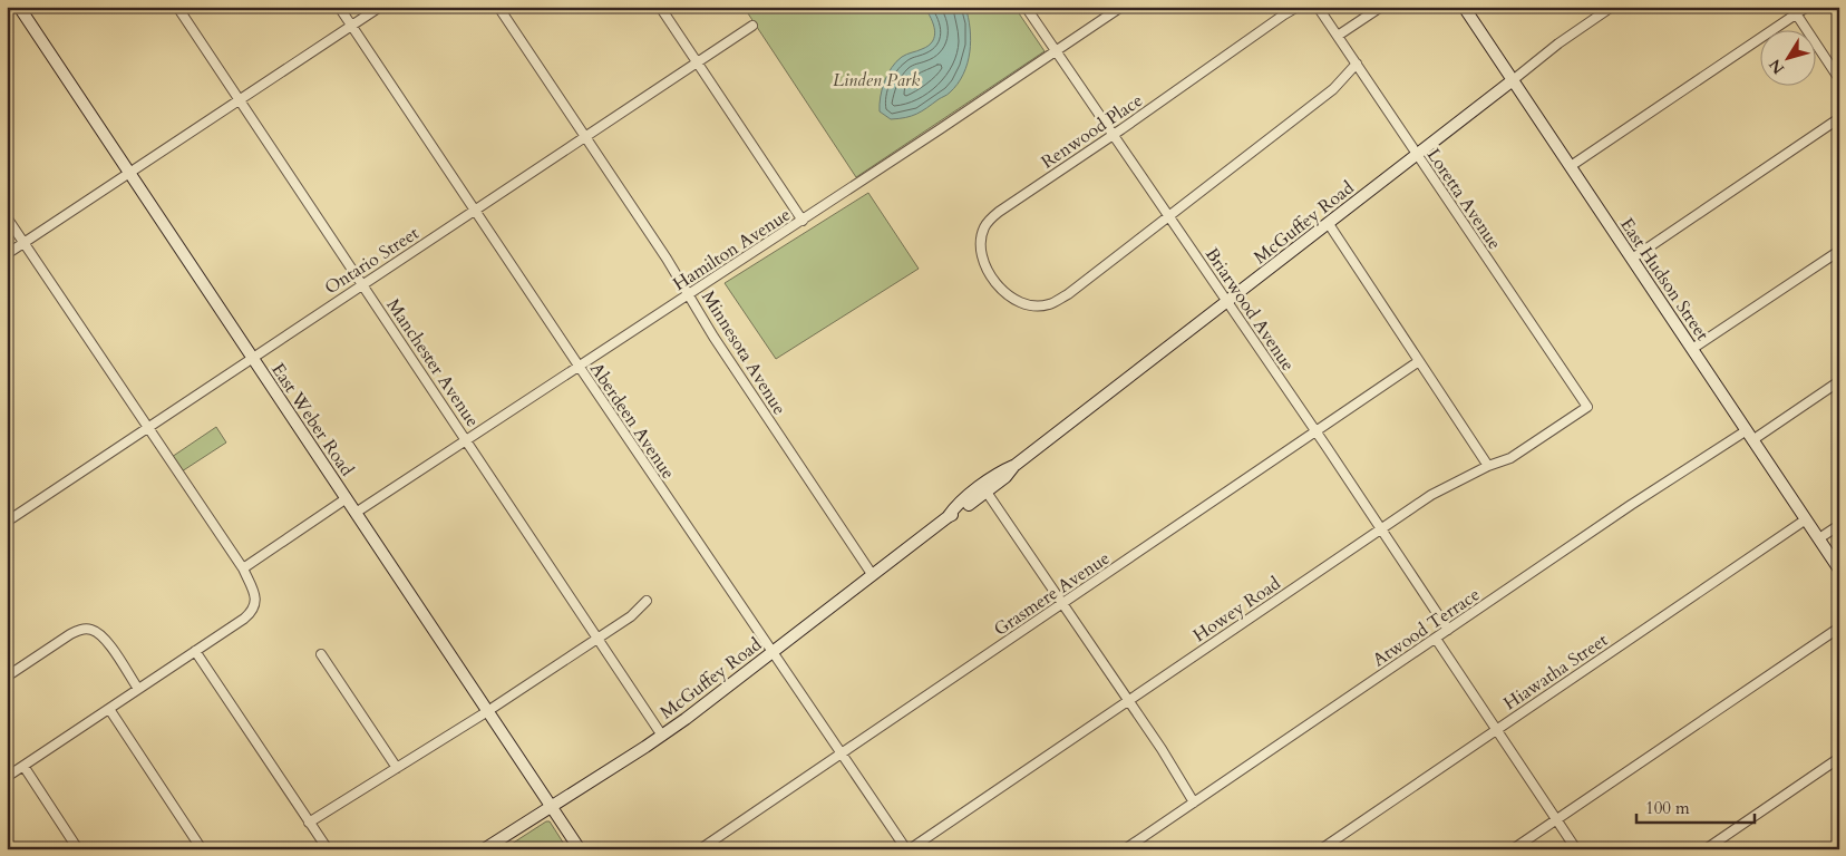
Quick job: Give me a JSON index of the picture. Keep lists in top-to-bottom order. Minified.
{"streets":{"street":["Renwood Place","Loretta Avenue","McGuffey Road","Hamilton Avenue","Ontario Street","East Hudson Street","Briarwood Avenue","Minnesota Avenue","Manchester Avenue","East Weber Road","Aberdeen Avenue","Grasmere Avenue","Howey Road","Atwood Terrace","Hiawatha Street"]},"crossings":[["Renwood Place","Briarwood Avenue"],["Loretta Avenue","McGuffey Road"],["Loretta Avenue","Howey Road"],["McGuffey Road","East Hudson Street"],["McGuffey Road","Briarwood Avenue"],["McGuffey Road","Minnesota Avenue"],["McGuffey Road","Manchester Avenue"],["McGuffey Road","East Weber Road"],["McGuffey Road","Aberdeen Avenue"],["Hamilton Avenue","Briarwood Avenue"],["Hamilton Avenue","Minnesota Avenue"],["Hamilton Avenue","Manchester Avenue"],["Hamilton Avenue","East Weber Road"],["Hamilton Avenue","Aberdeen Avenue"],["Ontario Street","Minnesota Avenue"],["Ontario Street","Manchester Avenue"],["Ontario Street","East Weber Road"],["Ontario Street","Aberdeen Avenue"],["East Hudson Street","Atwood Terrace"],["East Hudson Street","Hiawatha Street"],["Briarwood Avenue","Grasmere Avenue"],["Briarwood Avenue","Howey Road"],["Briarwood Avenue","Atwood Terrace"],["Aberdeen Avenue","Grasmere Avenue"],["Aberdeen Avenue","Howey Road"]],"parks":["Linden Park"],"scale_bar":"100 m","north":"bottom left"}
